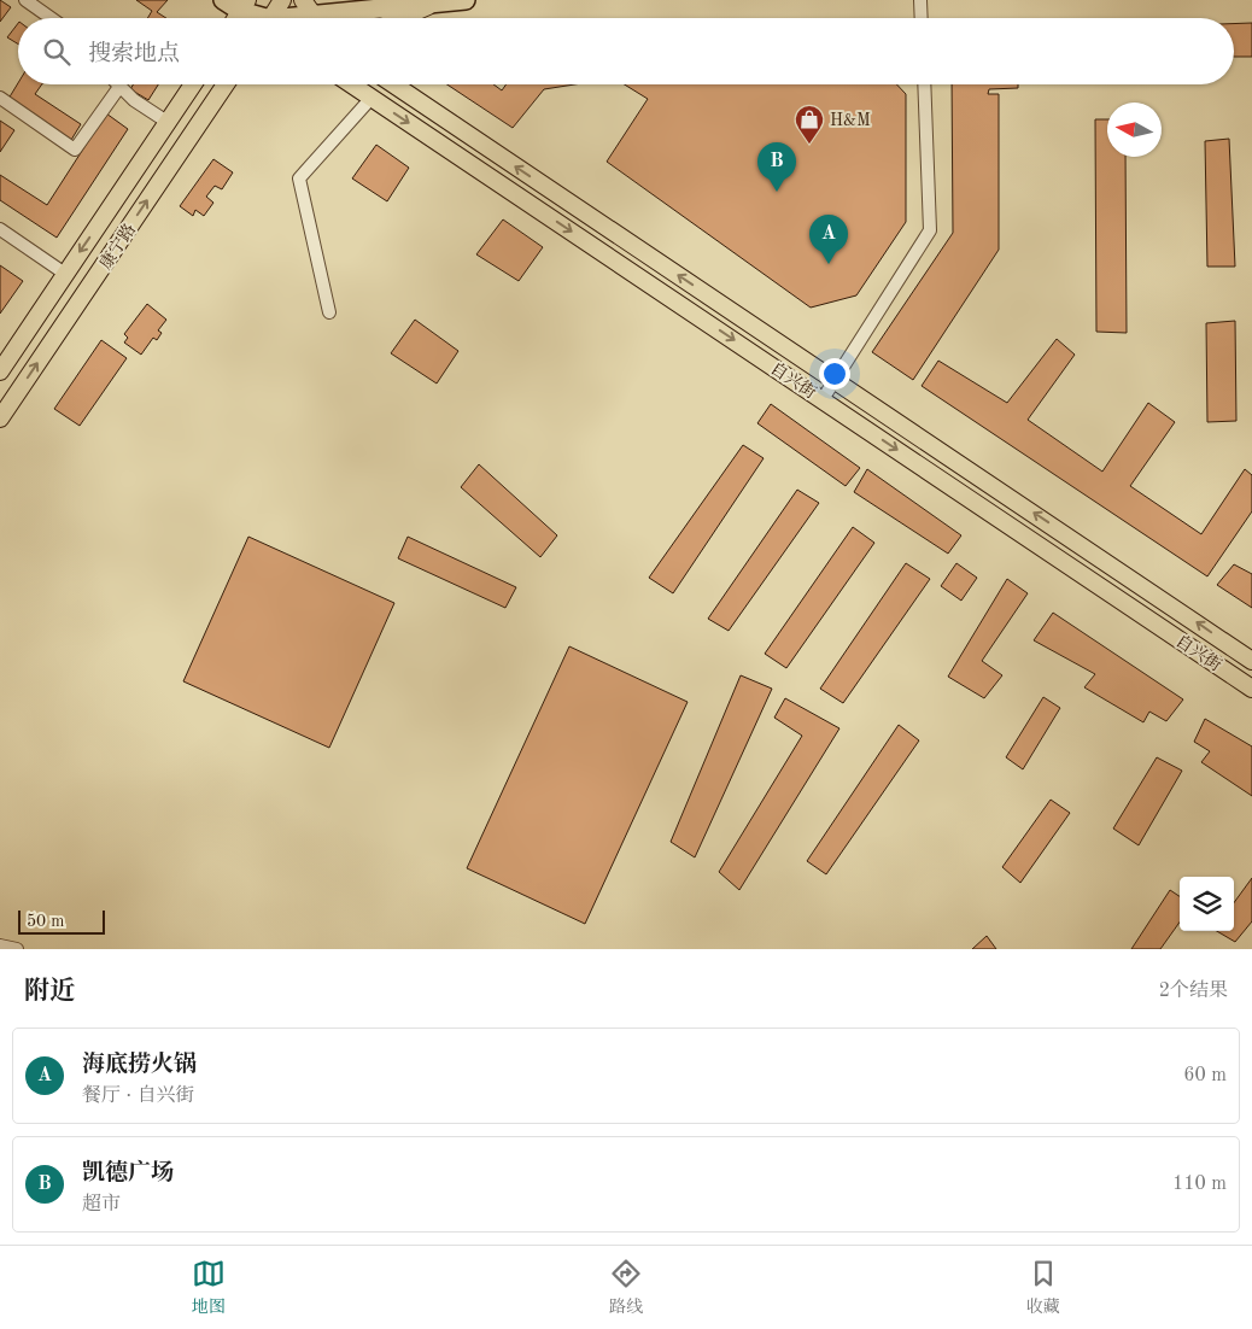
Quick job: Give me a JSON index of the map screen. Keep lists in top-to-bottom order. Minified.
{"streets":{"main road":["康宁路","自兴街"]},"places":{"shop":["H&M"]},"scale_bar":"50 m","north":"left","page":{"search":"搜索地点","pins":["B","A"],"scale":"50 m","heading":["附近","2个结果"],"list":[{"mark":"A","name":"海底捞火锅","note":"餐厅 · 自兴街","value":"60 m"},{"mark":"B","name":"凯德广场","note":"超市","value":"110 m"}],"nav":["地图","路线","收藏"]}}
